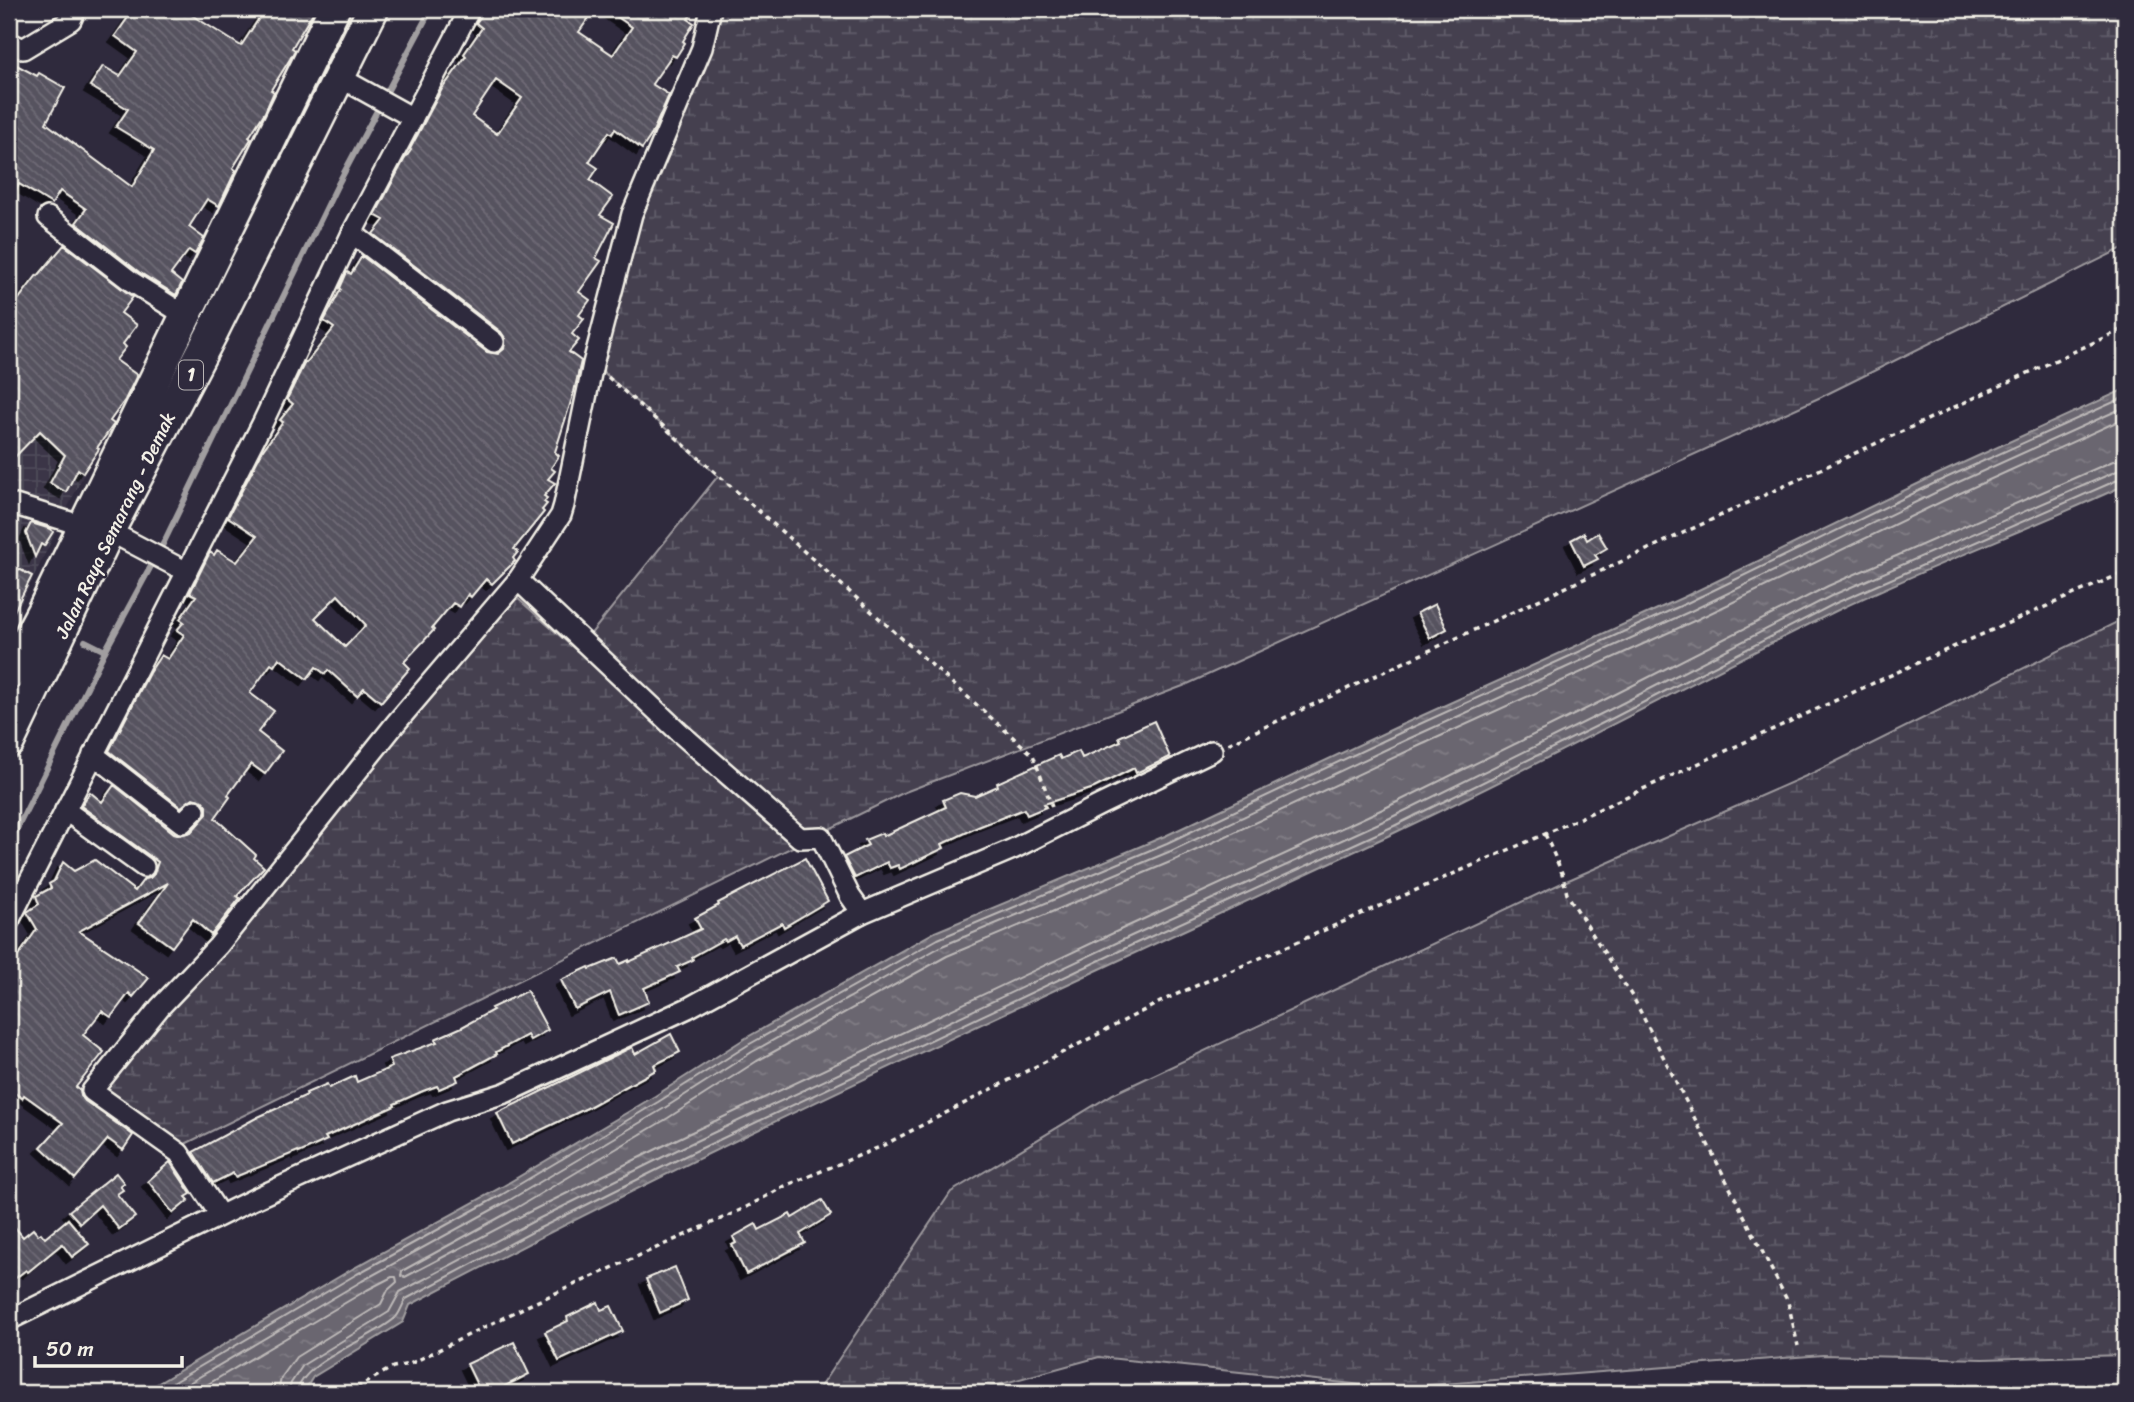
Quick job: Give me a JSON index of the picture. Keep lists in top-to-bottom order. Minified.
{"streets":{"highway":["1","Jalan Raya Semarang - Demak"]},"scale_bar":"50 m"}
